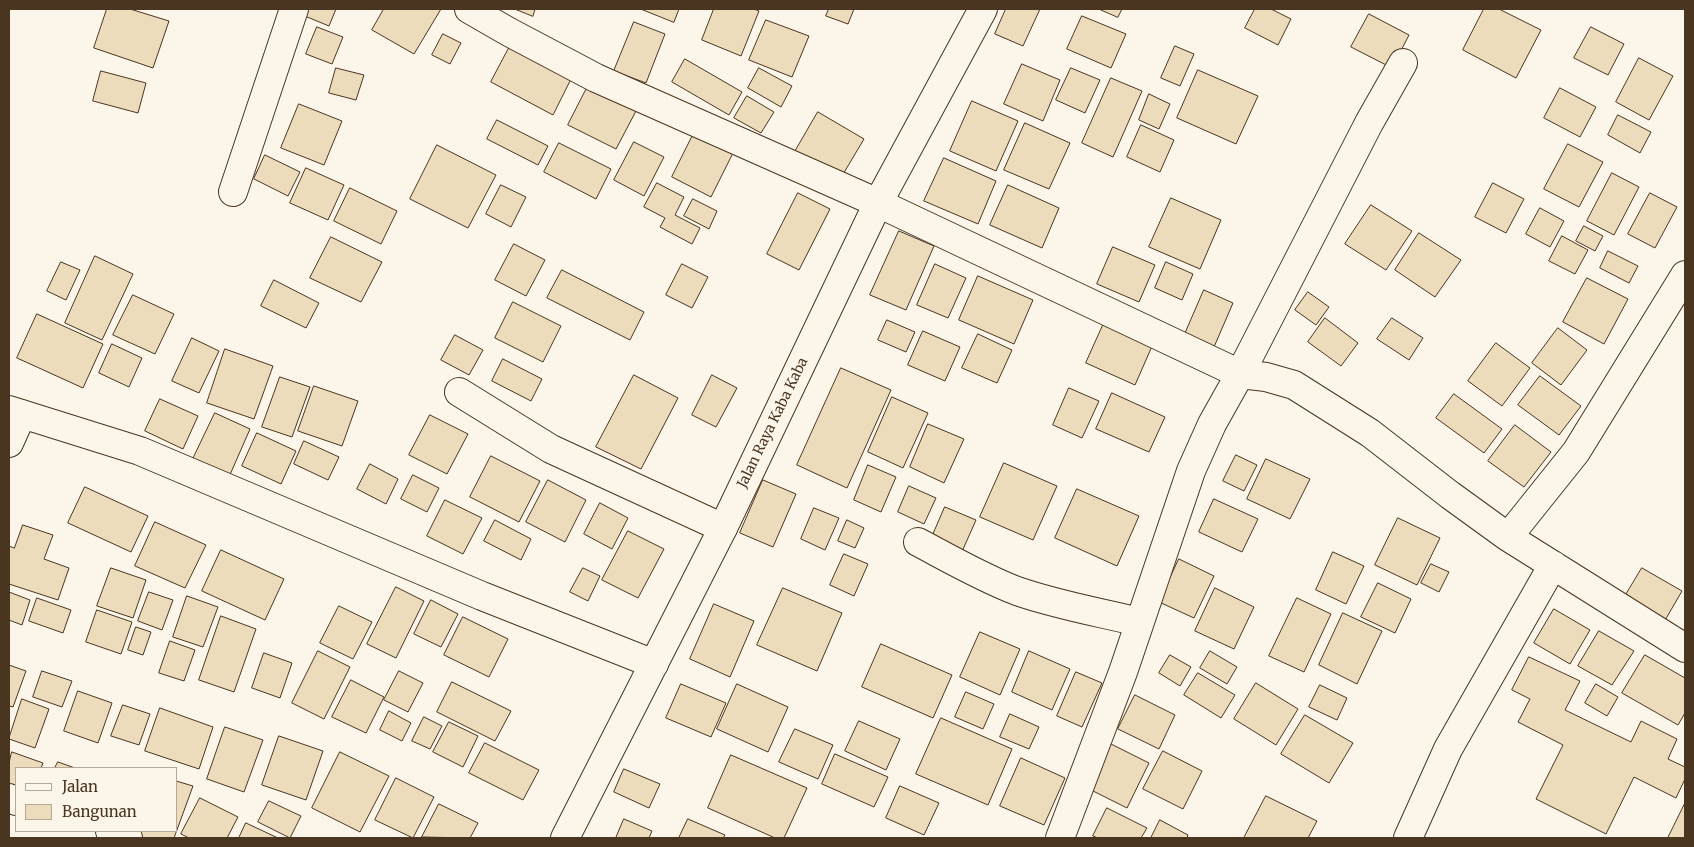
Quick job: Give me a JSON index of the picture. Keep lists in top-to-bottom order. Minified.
{"streets":{"street":["Jalan Raya Kaba Kaba"]},"legend":["Jalan","Bangunan"]}
